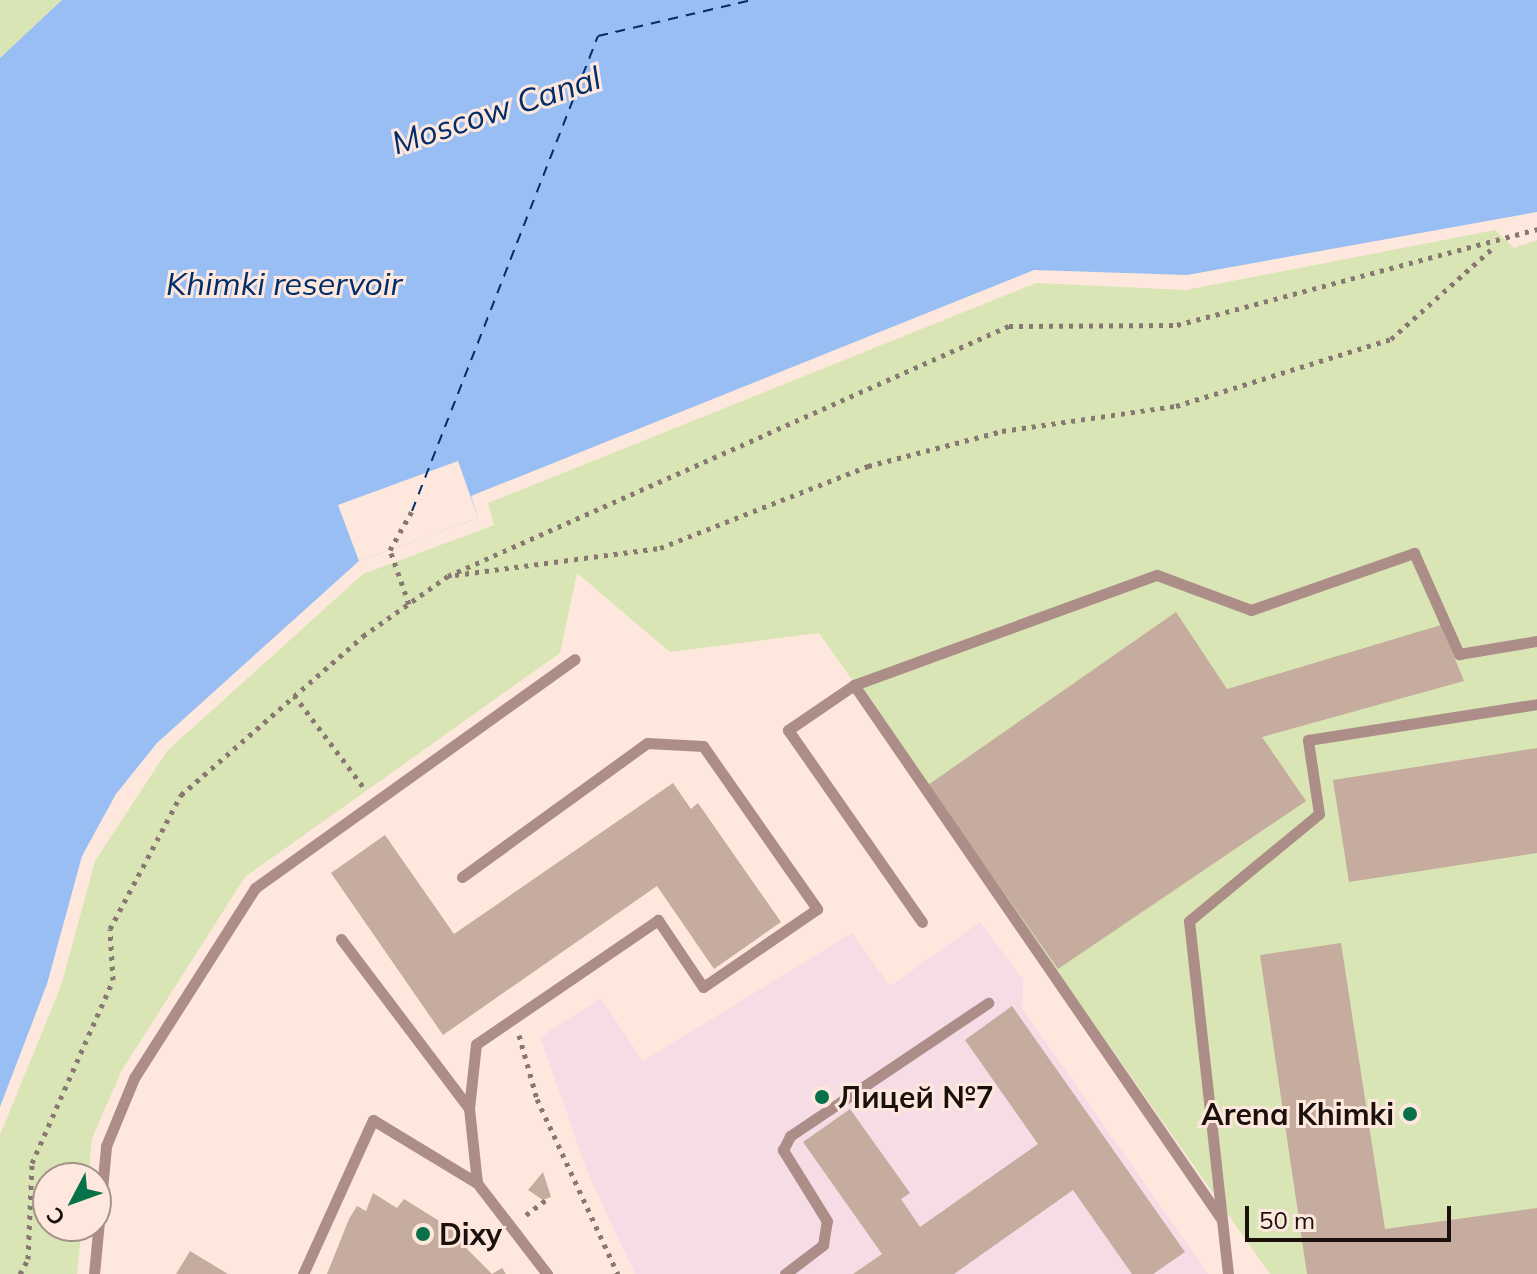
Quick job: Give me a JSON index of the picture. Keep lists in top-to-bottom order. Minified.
{"water":["Moscow Canal","Khimki reservoir"],"places":["Лицей №7","Arena Khimki","Dixy"],"scale_bar":"50 m","north":"bottom left"}
